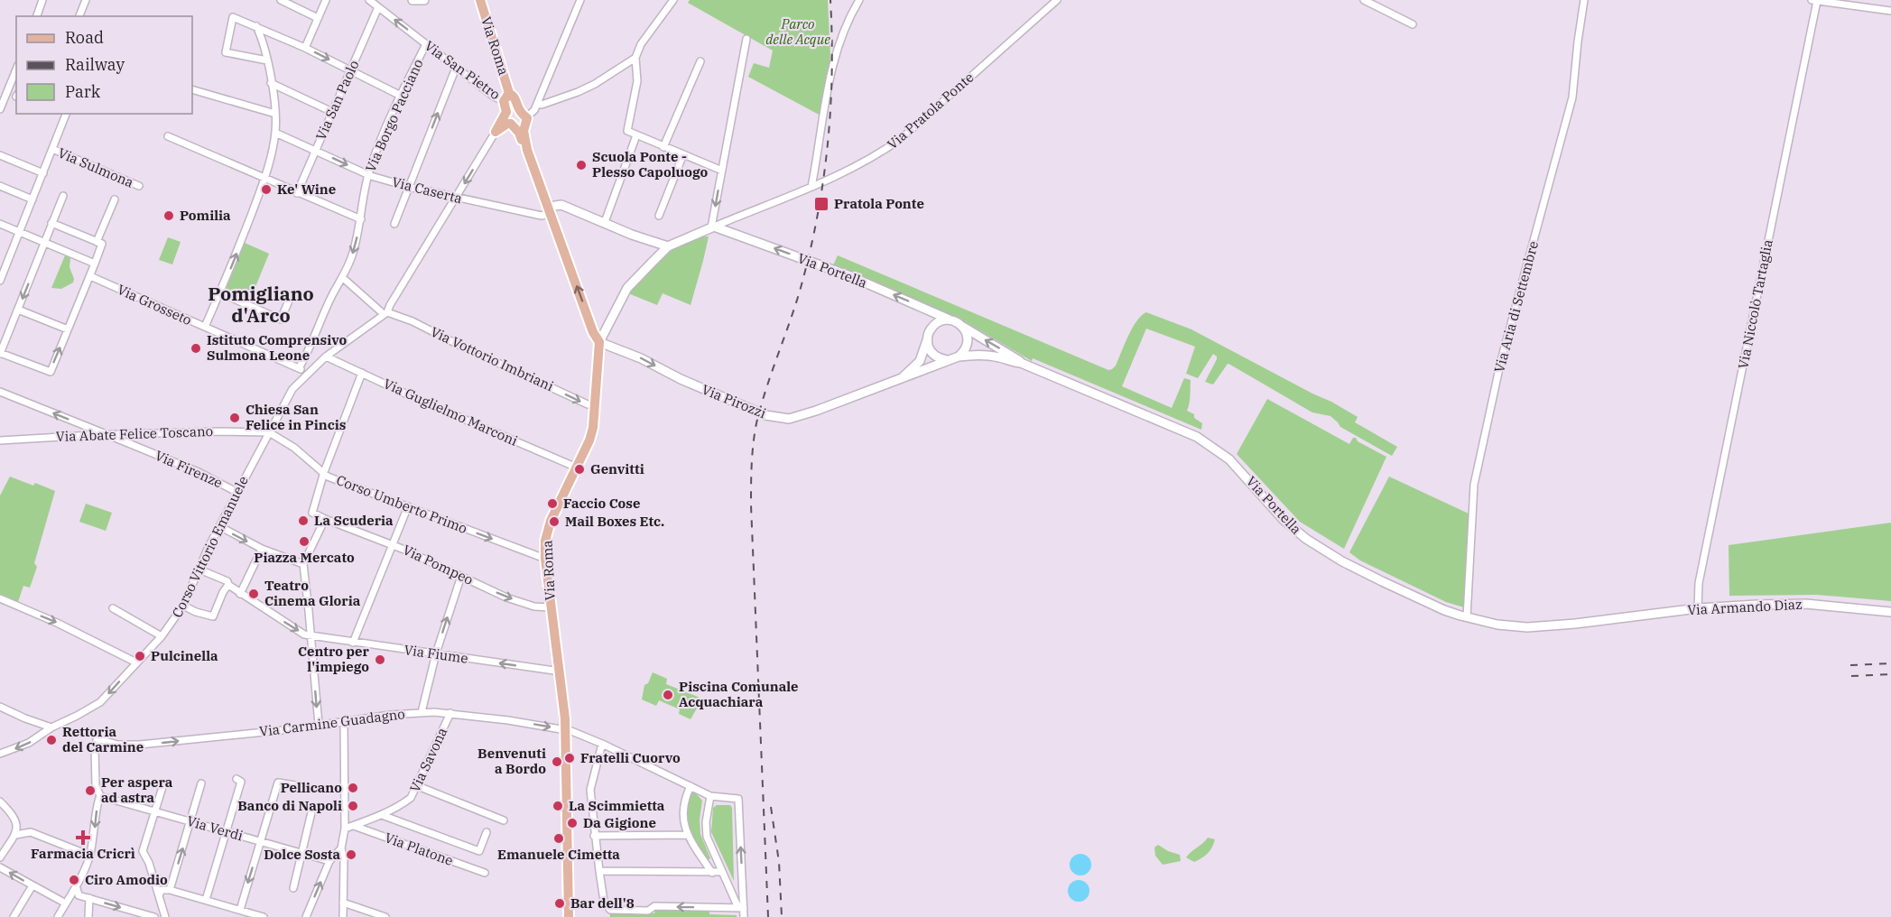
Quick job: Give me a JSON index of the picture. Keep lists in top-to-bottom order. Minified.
{"streets":{"main road":["Via Roma","Via Pratola Ponte","Via Portella","Via Pirozzi","Via Armando Diaz"],"street":["Via San Pietro","Via San Paolo","Via Borgo Pacciano","Via Sulmona","Via Caserta","Via Niccolò Tartaglia","Via Grosseto","Via Aria di Settembre","Via Vottorio Imbriani","Via Guglielmo Marconi","Via Abate Felice Toscano","Via Firenze","Corso Umberto Primo","Corso Vittorio Emanuele","Via Pompeo","Via Fiume","Via Carmine Guadagno","Via Savona","Via Verdi","Via Platone"]},"crossings":[["Via Roma","Via San Pietro"],["Via Roma","Via Pratola Ponte"],["Via Roma","Via Caserta"],["Via Roma","Via Vottorio Imbriani"],["Via Roma","Via Pirozzi"],["Via Roma","Via Guglielmo Marconi"],["Via Roma","Corso Umberto Primo"],["Via Roma","Via Pompeo"],["Via Roma","Via Fiume"],["Via Roma","Via Carmine Guadagno"],["Via San Pietro","Via San Paolo"],["Via San Pietro","Via Borgo Pacciano"],["Via San Paolo","Via Caserta"],["Via Pratola Ponte","Via Portella"],["Via Pratola Ponte","Via Pirozzi"],["Via Borgo Pacciano","Via Caserta"],["Via Borgo Pacciano","Via Grosseto"],["Via Sulmona","Via Grosseto"],["Via Caserta","Corso Vittorio Emanuele"],["Via Portella","Via Aria di Settembre"],["Via Portella","Via Pirozzi"],["Via Portella","Via Armando Diaz"],["Via Niccolò Tartaglia","Via Armando Diaz"],["Via Grosseto","Corso Vittorio Emanuele"],["Via Vottorio Imbriani","Corso Vittorio Emanuele"],["Via Guglielmo Marconi","Corso Vittorio Emanuele"],["Via Abate Felice Toscano","Via Firenze"],["Via Abate Felice Toscano","Corso Umberto Primo"],["Via Abate Felice Toscano","Corso Vittorio Emanuele"],["Via Firenze","Corso Vittorio Emanuele"],["Corso Umberto Primo","Corso Vittorio Emanuele"],["Corso Vittorio Emanuele","Via Fiume"],["Via Carmine Guadagno","Via Savona"],["Via Carmine Guadagno","Via Verdi"],["Via Savona","Via Platone"]],"one_way":["Via San Pietro","Via Vottorio Imbriani","Via Pirozzi","Via Firenze","Corso Umberto Primo","Via Pompeo","Via Carmine Guadagno"],"districts":["Pomigliano d'Arco"],"parks":["Parco delle Acque"],"places":{"other":["Scuola Ponte - Plesso Capoluogo","Ke' Wine","Pomilia","Istituto Comprensivo Sulmona Leone","Chiesa San Felice in Pincis","Genvitti","Faccio Cose","La Scuderia","Mail Boxes Etc.","Piazza Mercato","Teatro Cinema Gloria","Pulcinella","Centro per l'impiego","Piscina Comunale Acquachiara","Rettoria del Carmine","Fratelli Cuorvo","Benvenuti a Bordo","Pellicano","Per aspera ad astra","Banco di Napoli","La Scimmietta","Da Gigione","Emanuele Cimetta","Dolce Sosta","Ciro Amodio","Bar dell'8"],"transit":["Pratola Ponte"],"health":["Farmacia Cricrì"]},"legend":["Road","Railway","Park"]}
